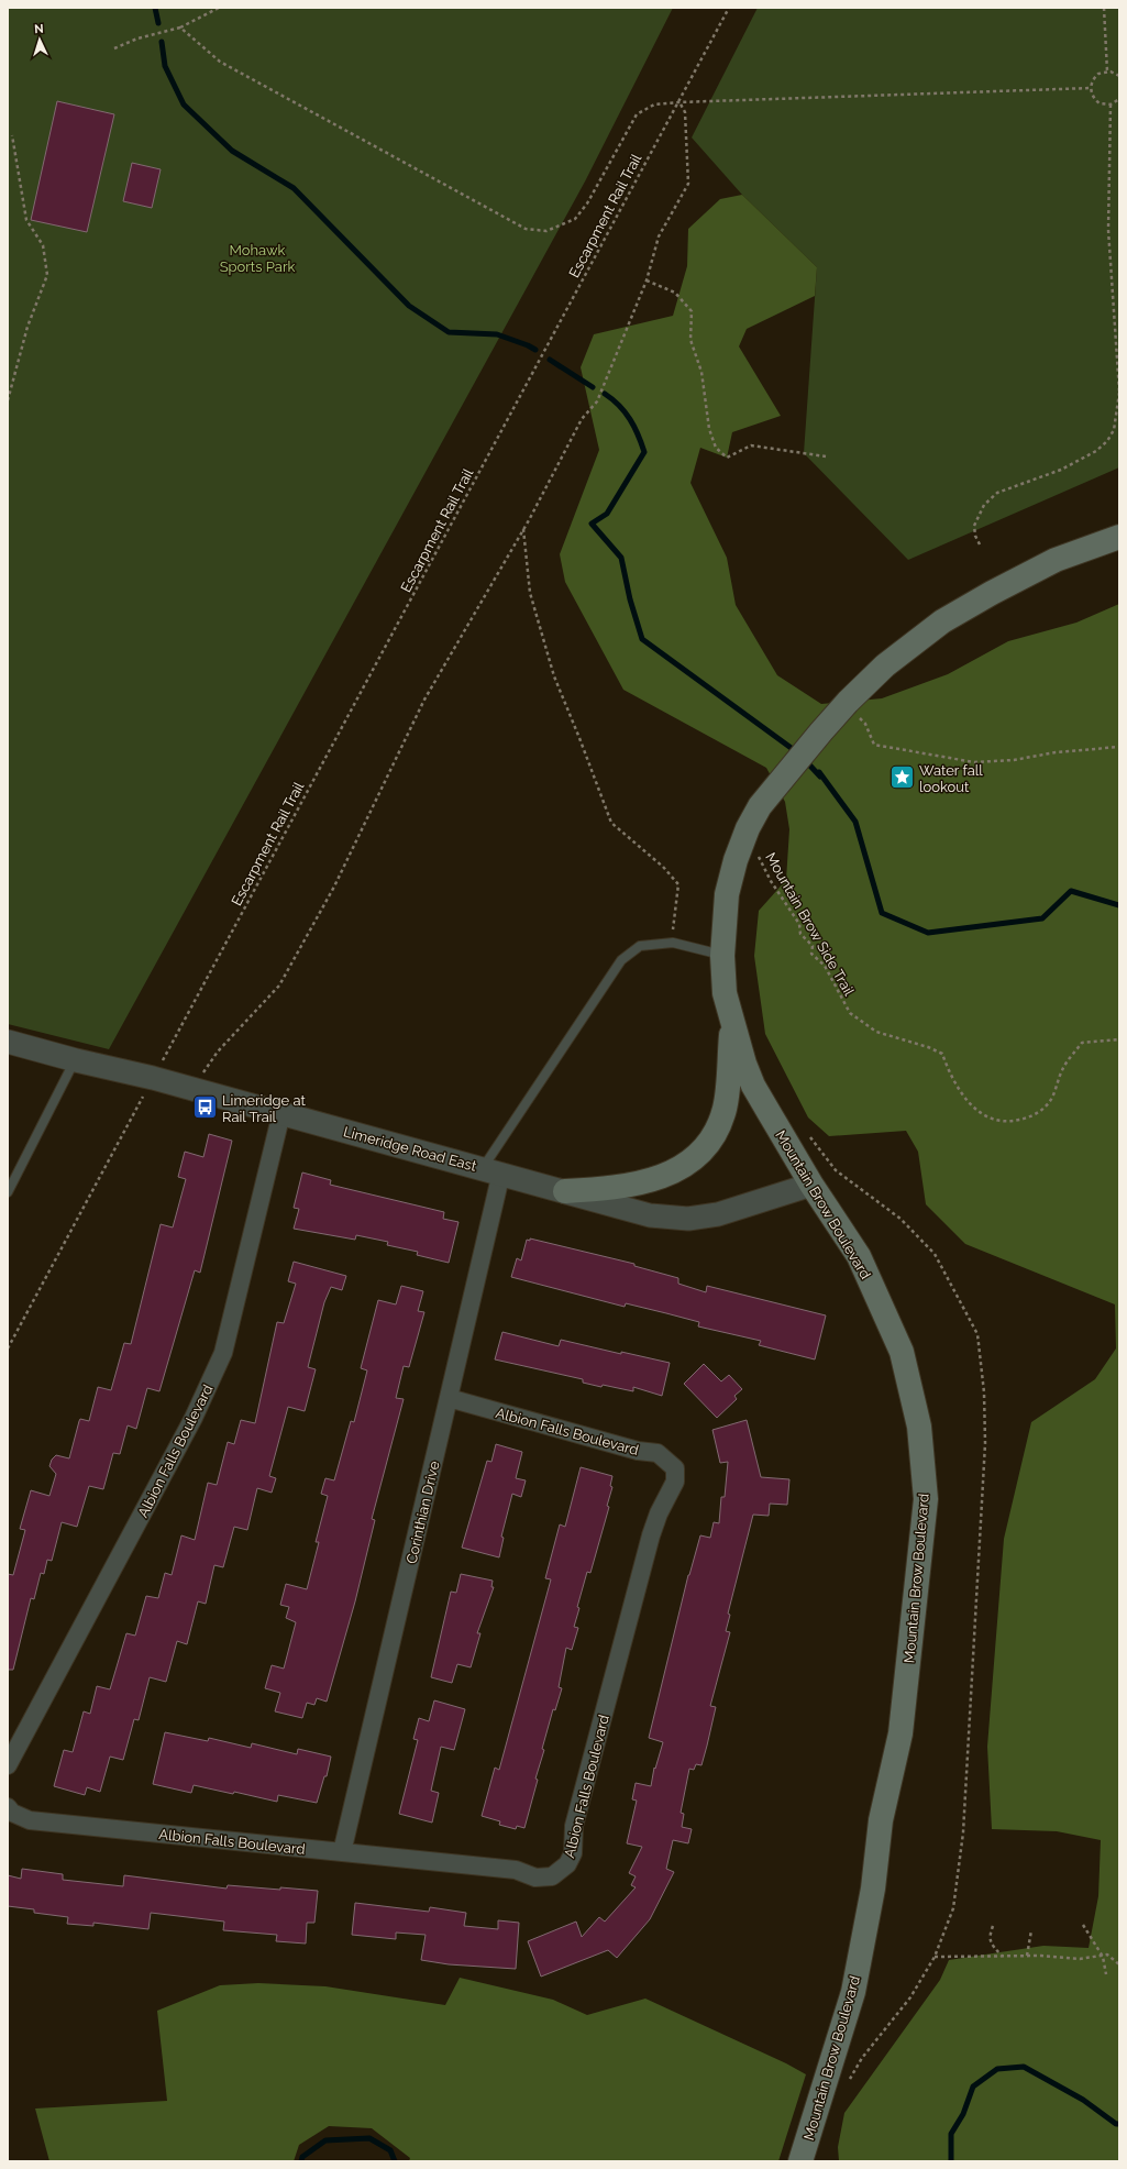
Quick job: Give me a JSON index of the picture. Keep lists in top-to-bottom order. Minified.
{"streets":{"main road":["Mountain Brow Boulevard"],"street":["Limeridge Road East","Albion Falls Boulevard","Corinthian Drive"],"path":["Escarpment Rail Trail","Mountain Brow Side Trail"]},"crossings":[["Limeridge Road East","Mountain Brow Boulevard"],["Limeridge Road East","Albion Falls Boulevard"],["Limeridge Road East","Corinthian Drive"],["Albion Falls Boulevard","Corinthian Drive"]],"parks":["Mohawk Sports Park"],"places":{"place":["Water fall lookout"],"bus stop":["Limeridge at Rail Trail"]},"north":"top"}
